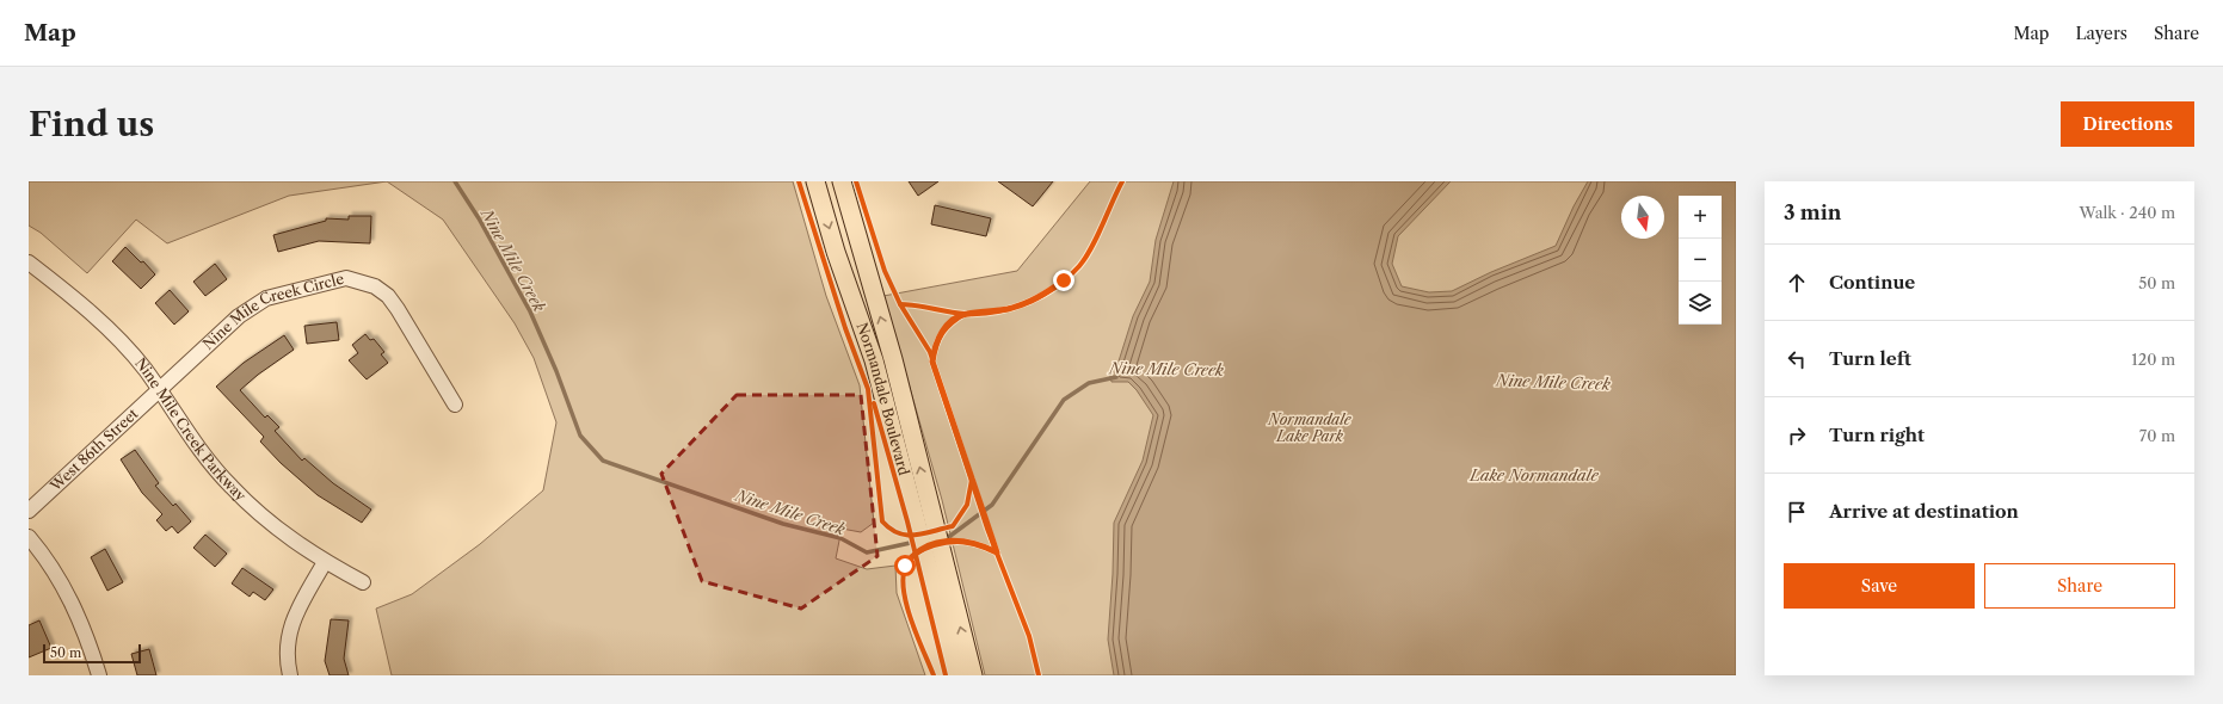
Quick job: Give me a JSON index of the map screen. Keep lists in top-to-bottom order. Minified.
{"streets":{"main road":["Normandale Boulevard"],"street":["Nine Mile Creek Circle","Nine Mile Creek Parkway","West 86th Street"]},"crossings":[["Nine Mile Creek Circle","Nine Mile Creek Parkway"],["Nine Mile Creek Circle","West 86th Street"],["Nine Mile Creek Parkway","West 86th Street"]],"water":["Nine Mile Creek","Lake Normandale"],"parks":["Normandale Lake Park"],"scale_bar":"50 m","north":"bottom","page":{"header":"Map","nav":["Map","Layers","Share"],"buttons":["Directions",["Save","Share"]],"title":"Find us","heading":["3 min","Walk · 240 m"],"map_buttons":["+","−"],"list":[["Continue","50 m"],["Turn left","120 m"],["Turn right","70 m"],"Arrive at destination"],"scale":"50 m"}}
